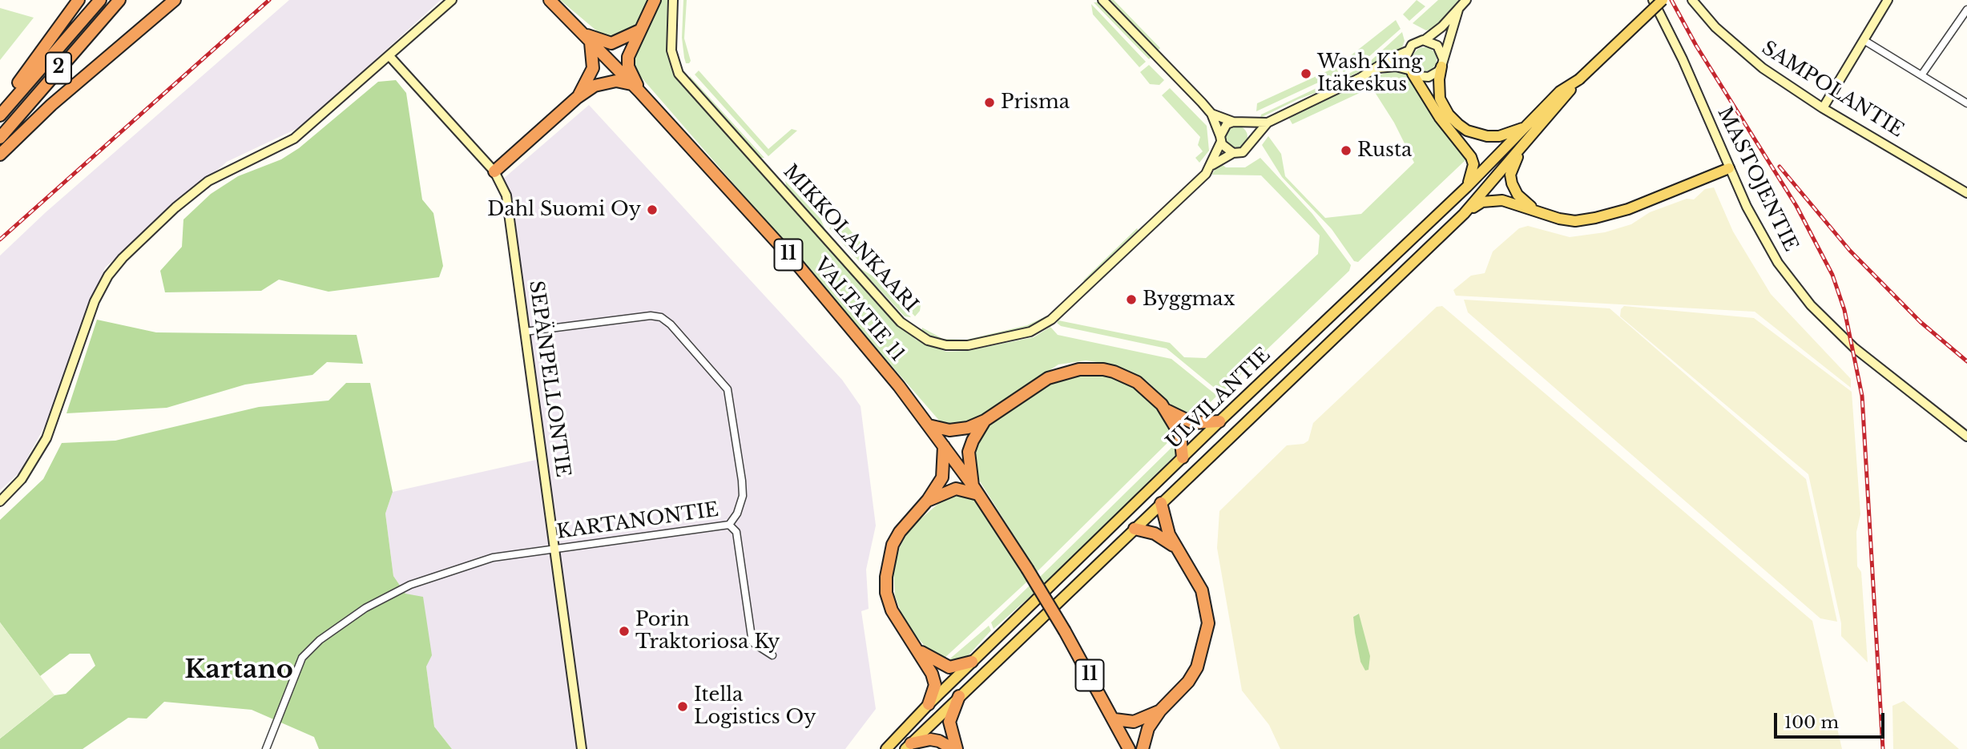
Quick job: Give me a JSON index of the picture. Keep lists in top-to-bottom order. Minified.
{"streets":{"highway":["2","11","VALTATIE 11"],"main road":["ULVILANTIE"],"street":["SAMPOLANTIE","MASTOJENTIE","MIKKOLANKAARI","SEPÄNPELLONTIE","KARTANONTIE"]},"crossings":[["11","VALTATIE 11"],["SEPÄNPELLONTIE","KARTANONTIE"]],"districts":["Kartano"],"places":["Wash King Itäkeskus","Prisma","Rusta","Dahl Suomi Oy","Byggmax","Porin Traktoriosa Ky","Itella Logistics Oy"],"scale_bar":"100 m"}
